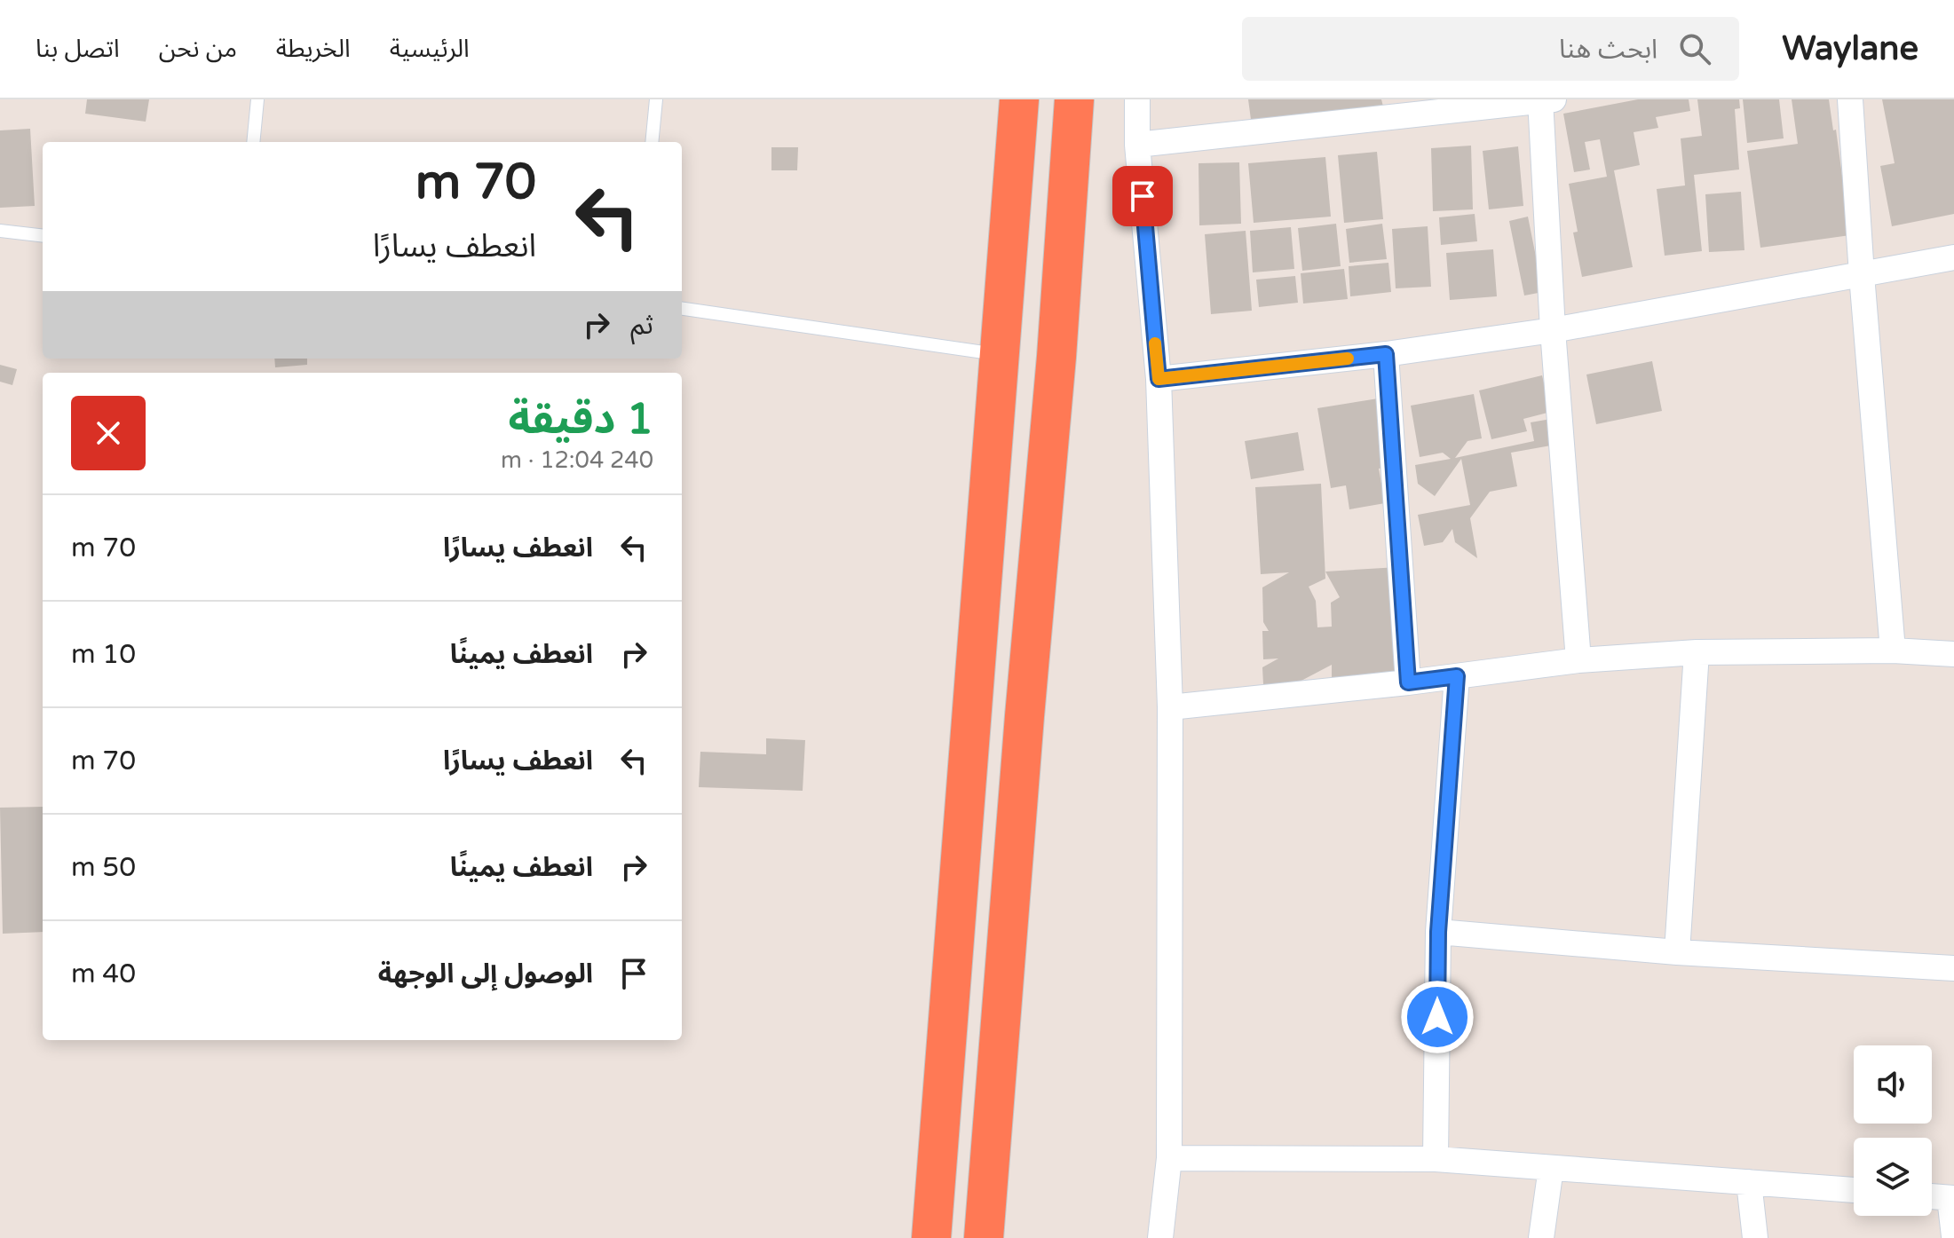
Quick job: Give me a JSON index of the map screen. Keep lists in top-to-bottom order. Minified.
{"page":{"header":"Waylane","search":"ابحث هنا","nav":["الرئيسية","الخريطة","من نحن","اتصل بنا"],"turn":["70 m","انعطف يسارًا"],"then":"ثم","heading":["1 دقيقة","240 m · 12:04"],"list":[{"name":"انعطف يسارًا","value":"70 m"},{"name":"انعطف يمينًا","value":"10 m"},{"name":"انعطف يسارًا","value":"70 m"},{"name":"انعطف يمينًا","value":"50 m"},{"name":"الوصول إلى الوجهة","value":"40 m"}]}}
